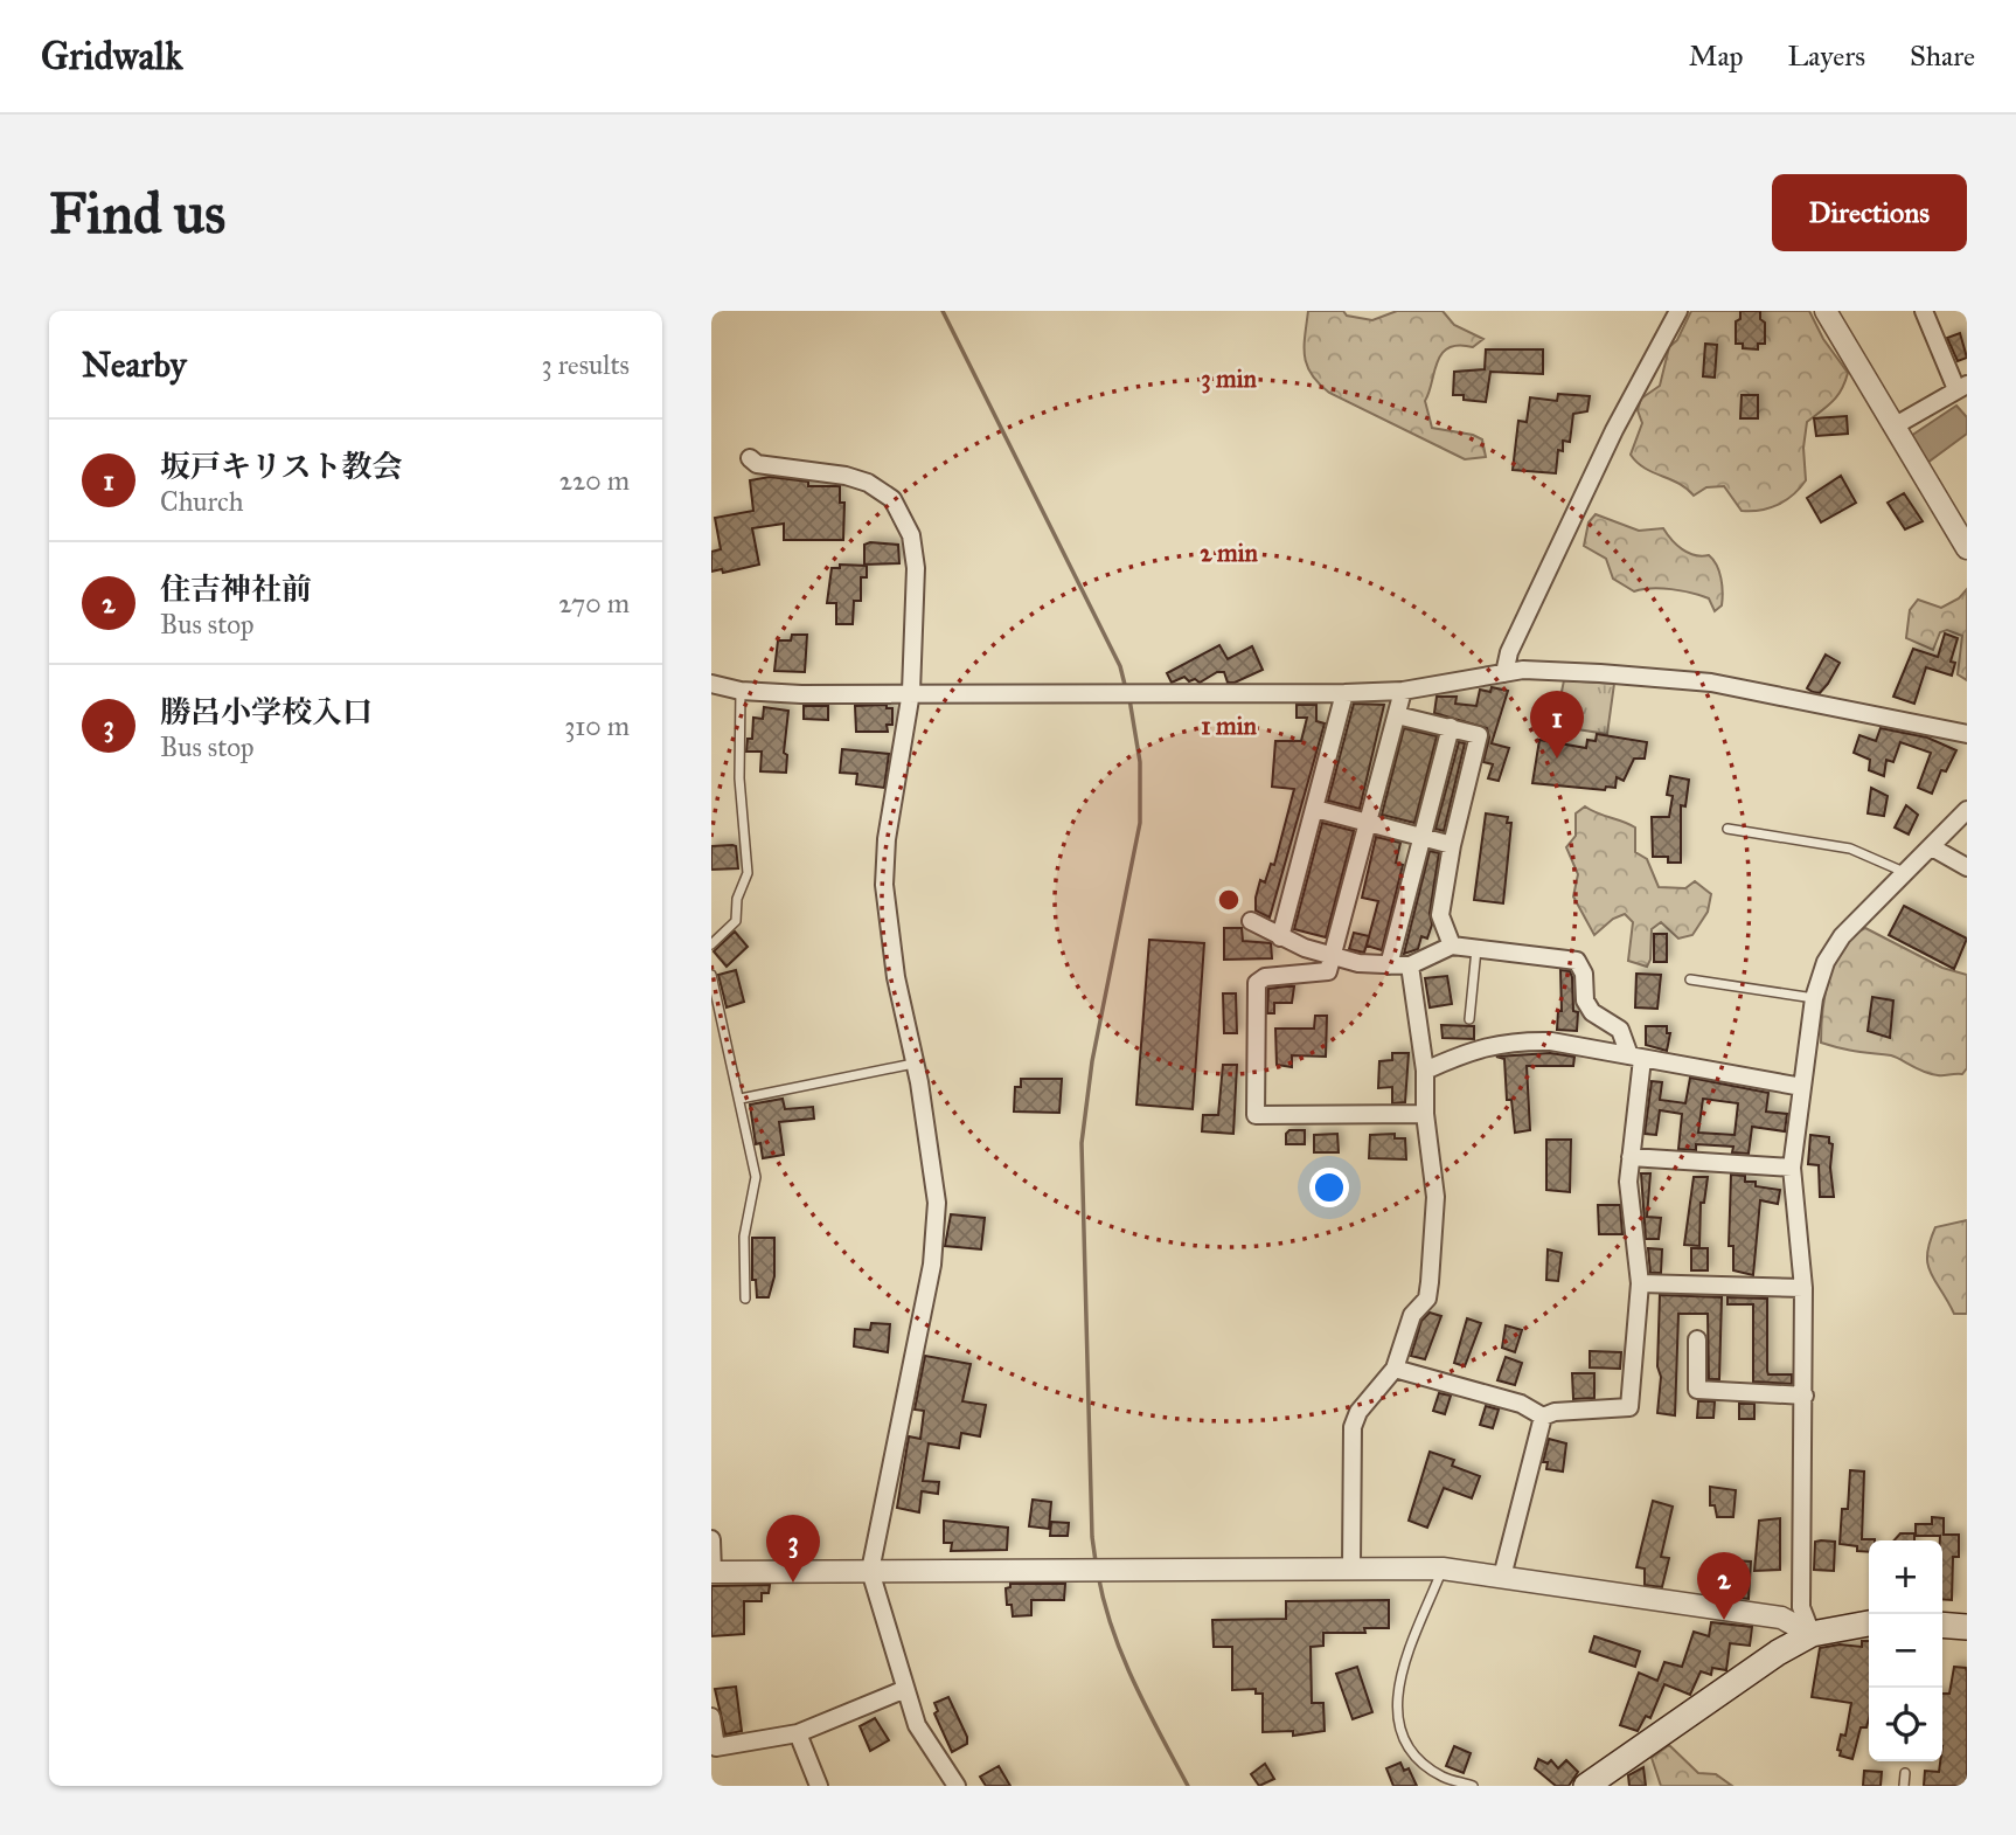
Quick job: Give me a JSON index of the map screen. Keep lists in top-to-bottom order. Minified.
{"page":{"header":"Gridwalk","nav":["Map","Layers","Share"],"buttons":"Directions","title":"Find us","heading":["Nearby","3 results"],"list":[{"mark":"1","name":"坂戸キリスト教会","note":"Church","value":"220 m"},{"mark":"2","name":"住吉神社前","note":"Bus stop","value":"270 m"},{"mark":"3","name":"勝呂小学校入口","note":"Bus stop","value":"310 m"}],"pins":["1","3","2"],"map_buttons":["+","−"]},"rings":["3 min","2 min","1 min"]}
